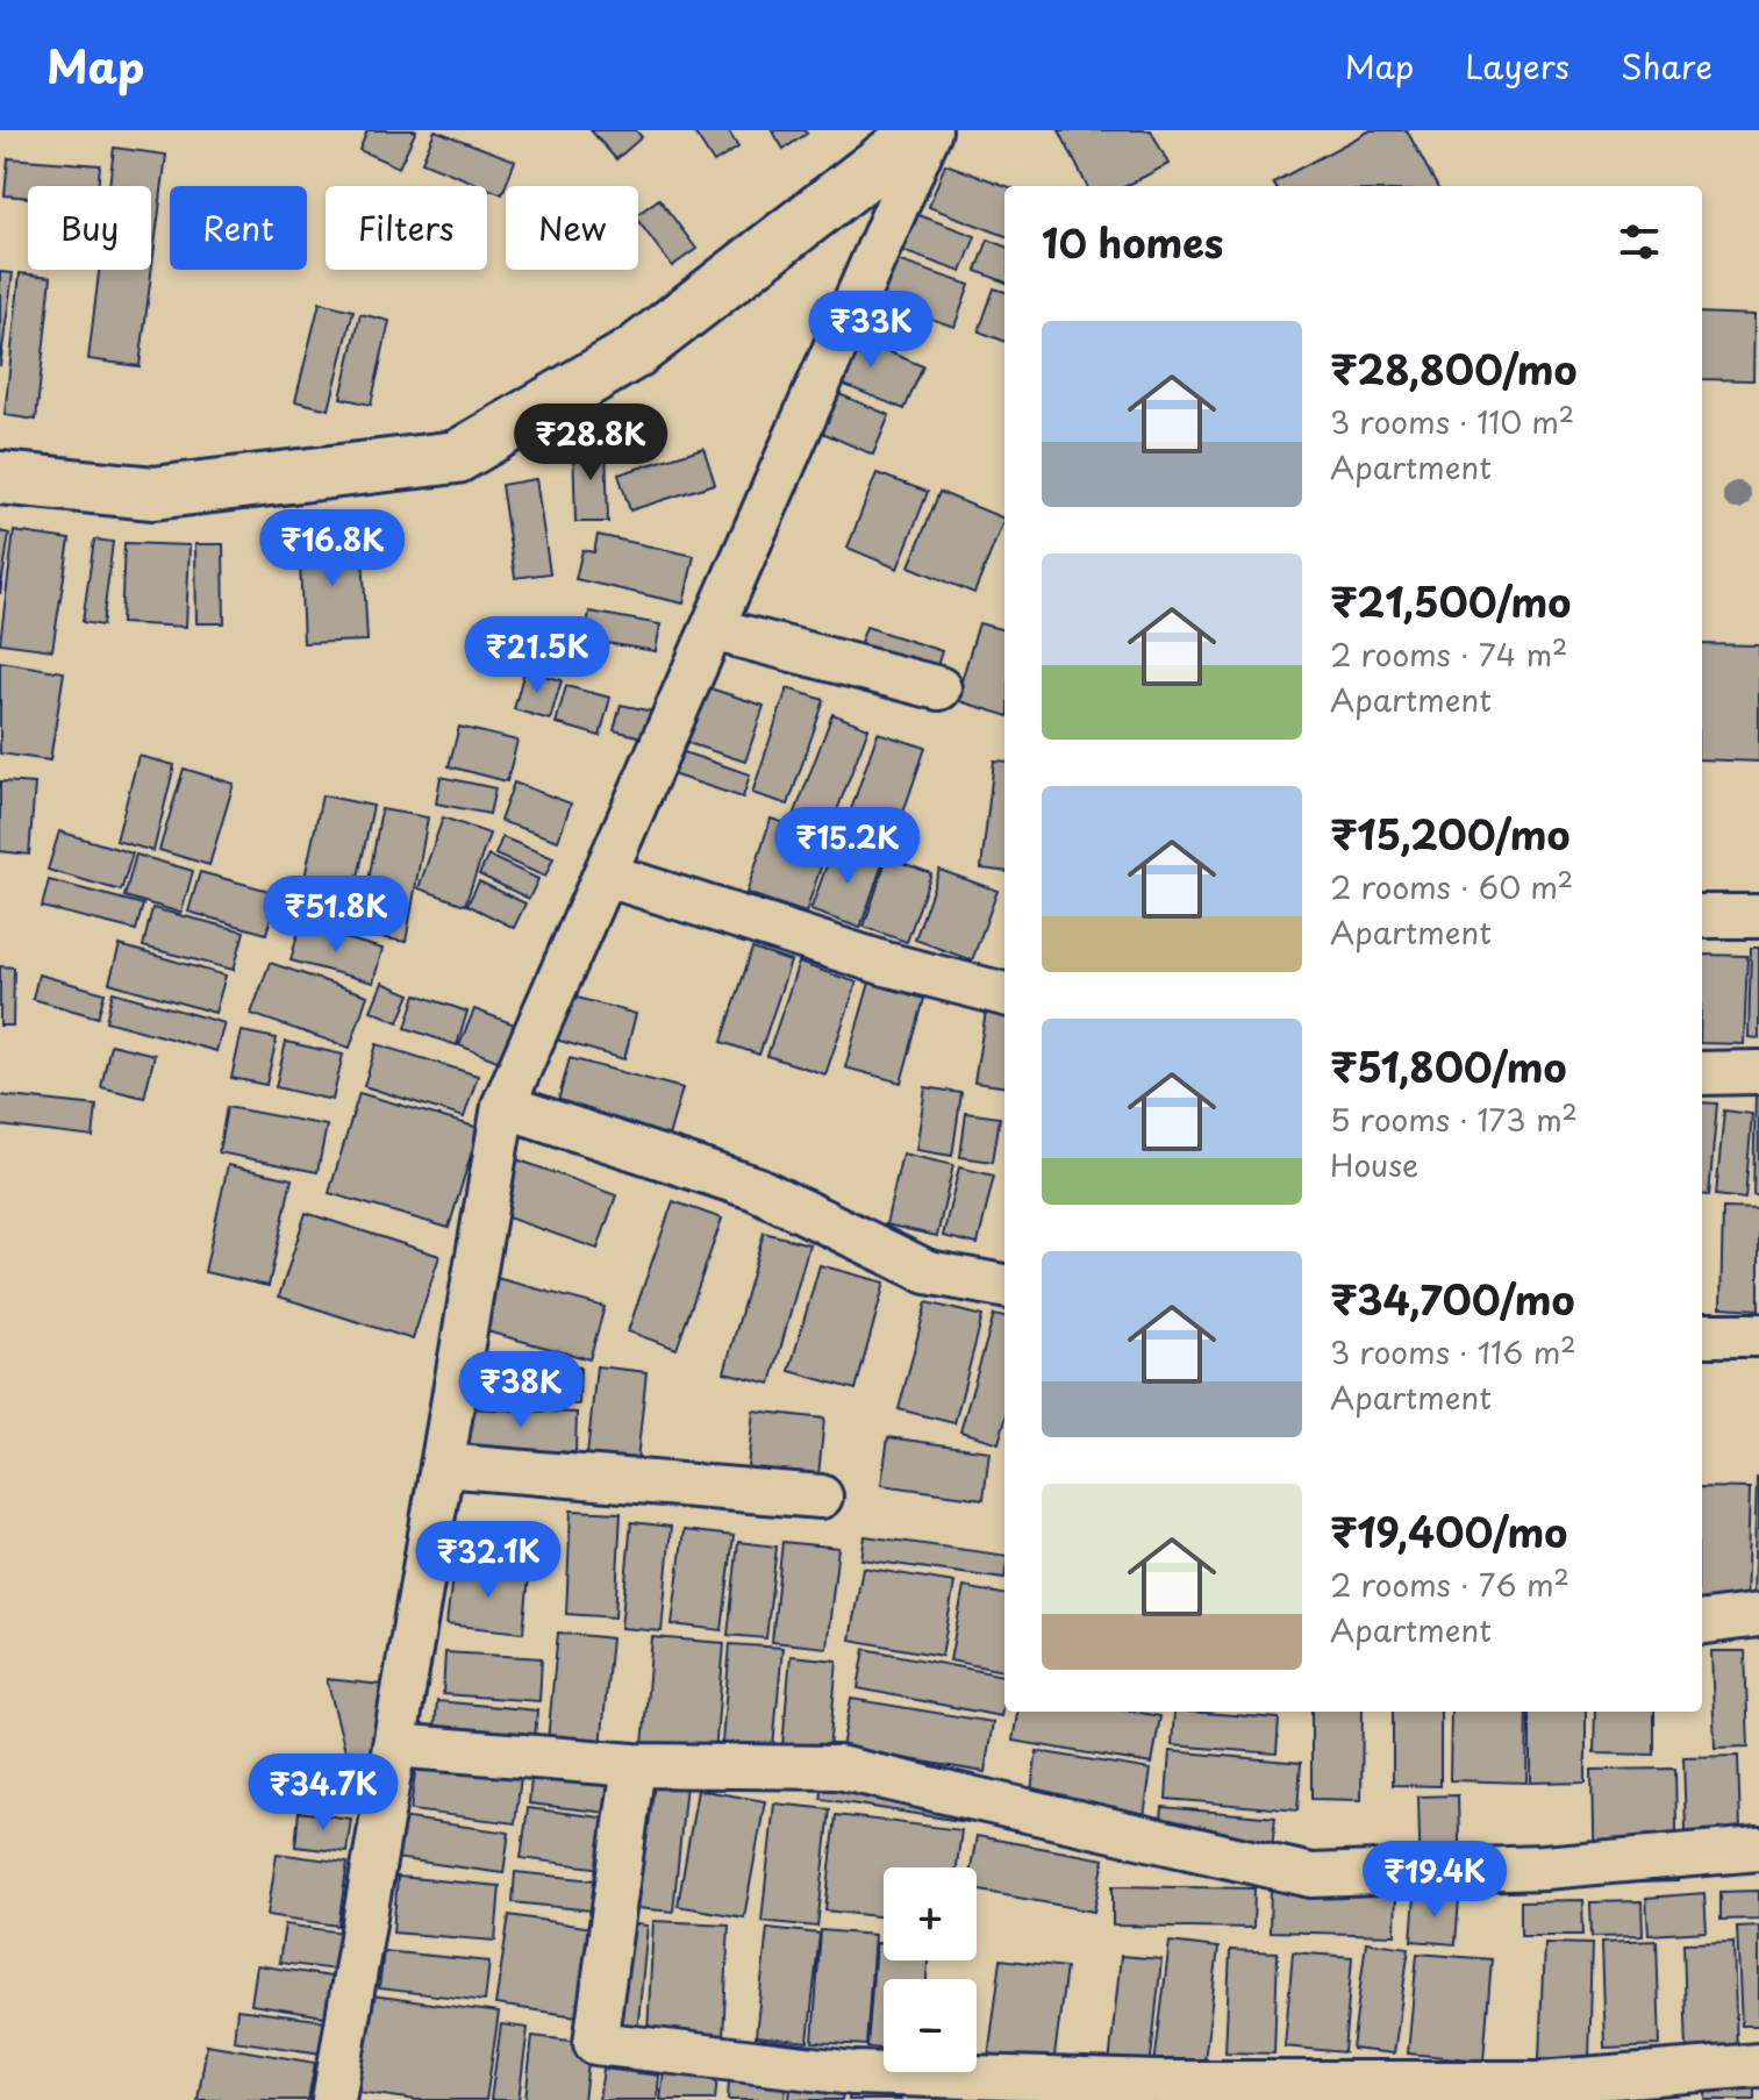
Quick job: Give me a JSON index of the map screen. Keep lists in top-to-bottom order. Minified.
{"page":{"header":"Map","nav":["Map","Layers","Share"],"chip":["Buy","Rent","Filters","New"],"heading":"10 homes","price":["₹33K","₹28.8K","₹16.8K","₹21.5K","₹15.2K","₹51.8K","₹38K","₹32.1K","₹34.7K","₹19.4K"],"list":[{"name":"₹28,800/mo","note":"3 rooms · 110 m² · Apartment"},{"name":"₹21,500/mo","note":"2 rooms · 74 m² · Apartment"},{"name":"₹15,200/mo","note":"2 rooms · 60 m² · Apartment"},{"name":"₹51,800/mo","note":"5 rooms · 173 m² · House"},{"name":"₹34,700/mo","note":"3 rooms · 116 m² · Apartment"},{"name":"₹19,400/mo","note":"2 rooms · 76 m² · Apartment"}],"map_buttons":["+","−"]}}
